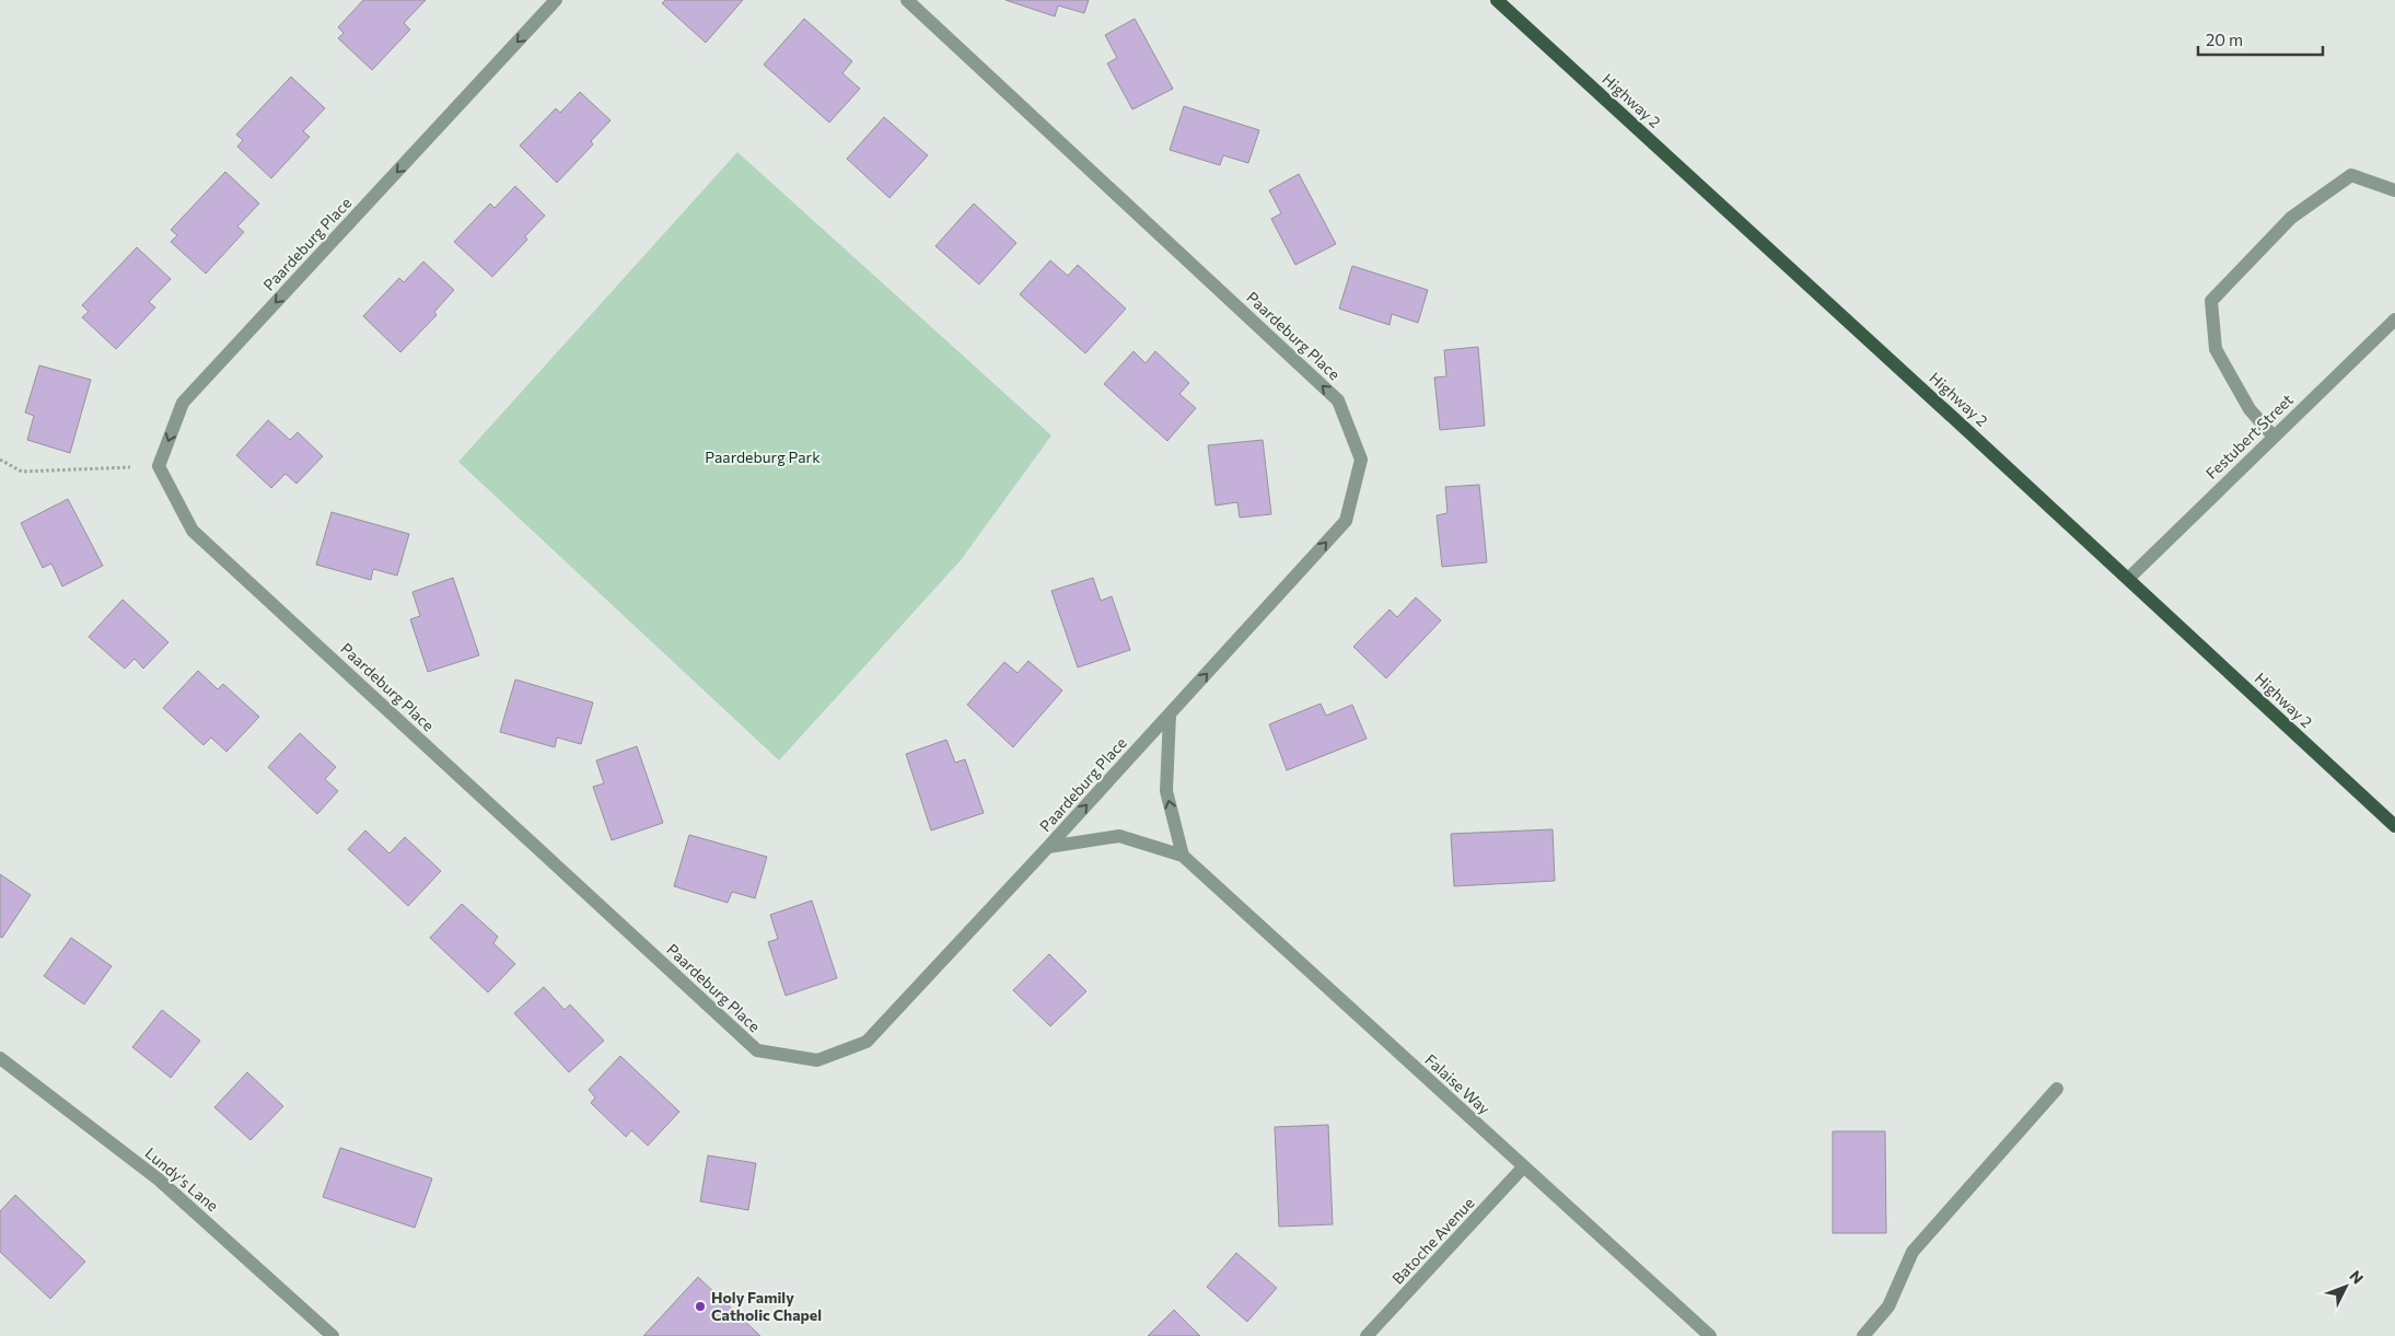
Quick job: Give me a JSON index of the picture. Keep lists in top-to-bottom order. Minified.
{"streets":{"main road":["Highway 2"],"street":["Paardeburg Place","Festubert Street","Falaise Way","Lundy's Lane","Batoche Avenue"]},"crossings":[["Highway 2","Festubert Street"],["Falaise Way","Batoche Avenue"]],"parks":["Paardeburg Park"],"places":["Holy Family Catholic Chapel"],"scale_bar":"20 m","north":"top right"}
